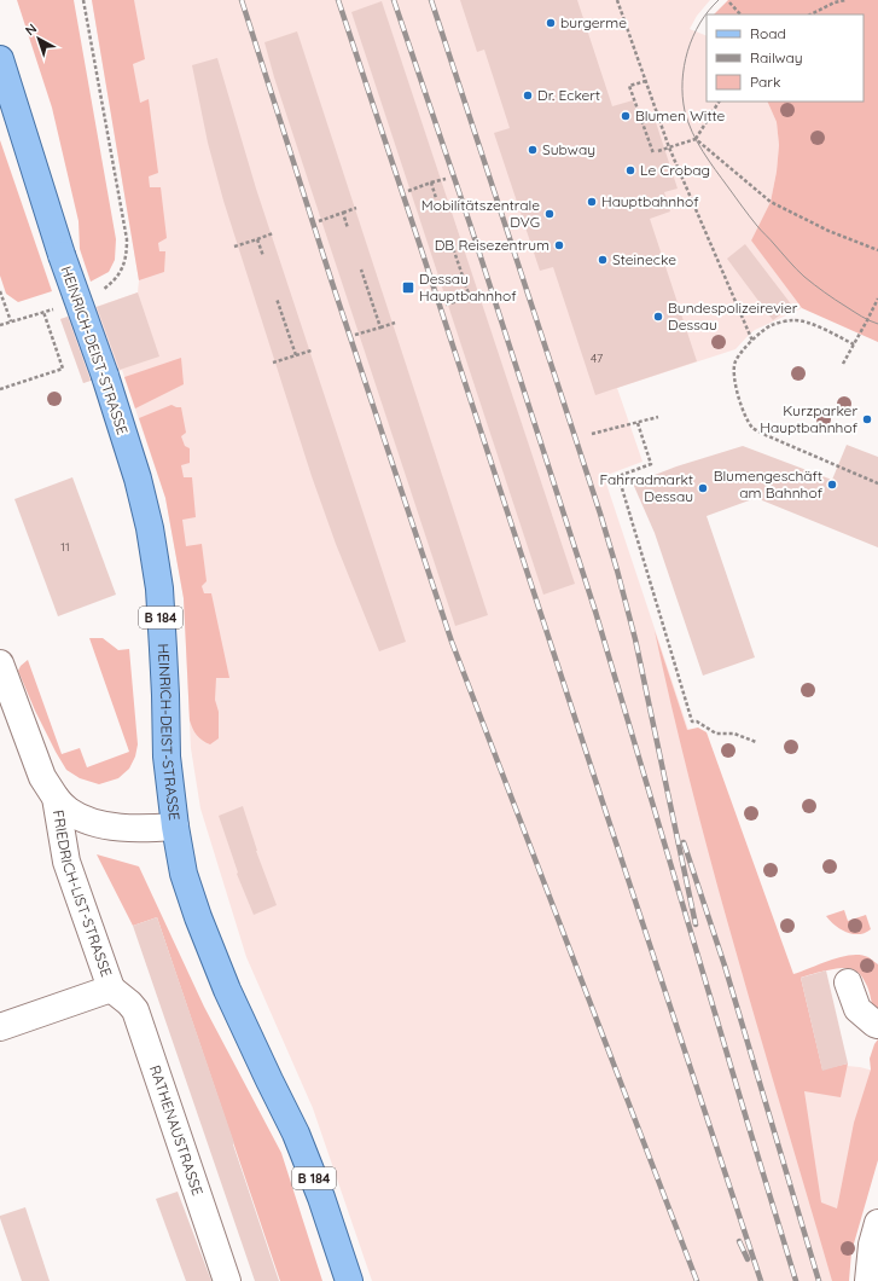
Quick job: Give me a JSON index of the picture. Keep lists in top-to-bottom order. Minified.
{"streets":{"main road":["HEINRICH-DEIST-STRASSE","B 184"],"street":["FRIEDRICH-LIST-STRASSE","RATHENAUSTRASSE"]},"crossings":[["FRIEDRICH-LIST-STRASSE","RATHENAUSTRASSE"]],"places":{"other":["burgerme","Dr. Eckert","Blumen Witte","Subway","Le Crobag","Hauptbahnhof","Mobilitätszentrale DVG","DB Reisezentrum","Steinecke","Bundespolizeirevier Dessau","Kurzparker Hauptbahnhof","Blumengeschäft am Bahnhof","Fahrradmarkt Dessau"],"transit":["Dessau Hauptbahnhof"]},"house_numbers":["47","11"],"legend":["Road","Railway","Park"],"north":"top left"}
